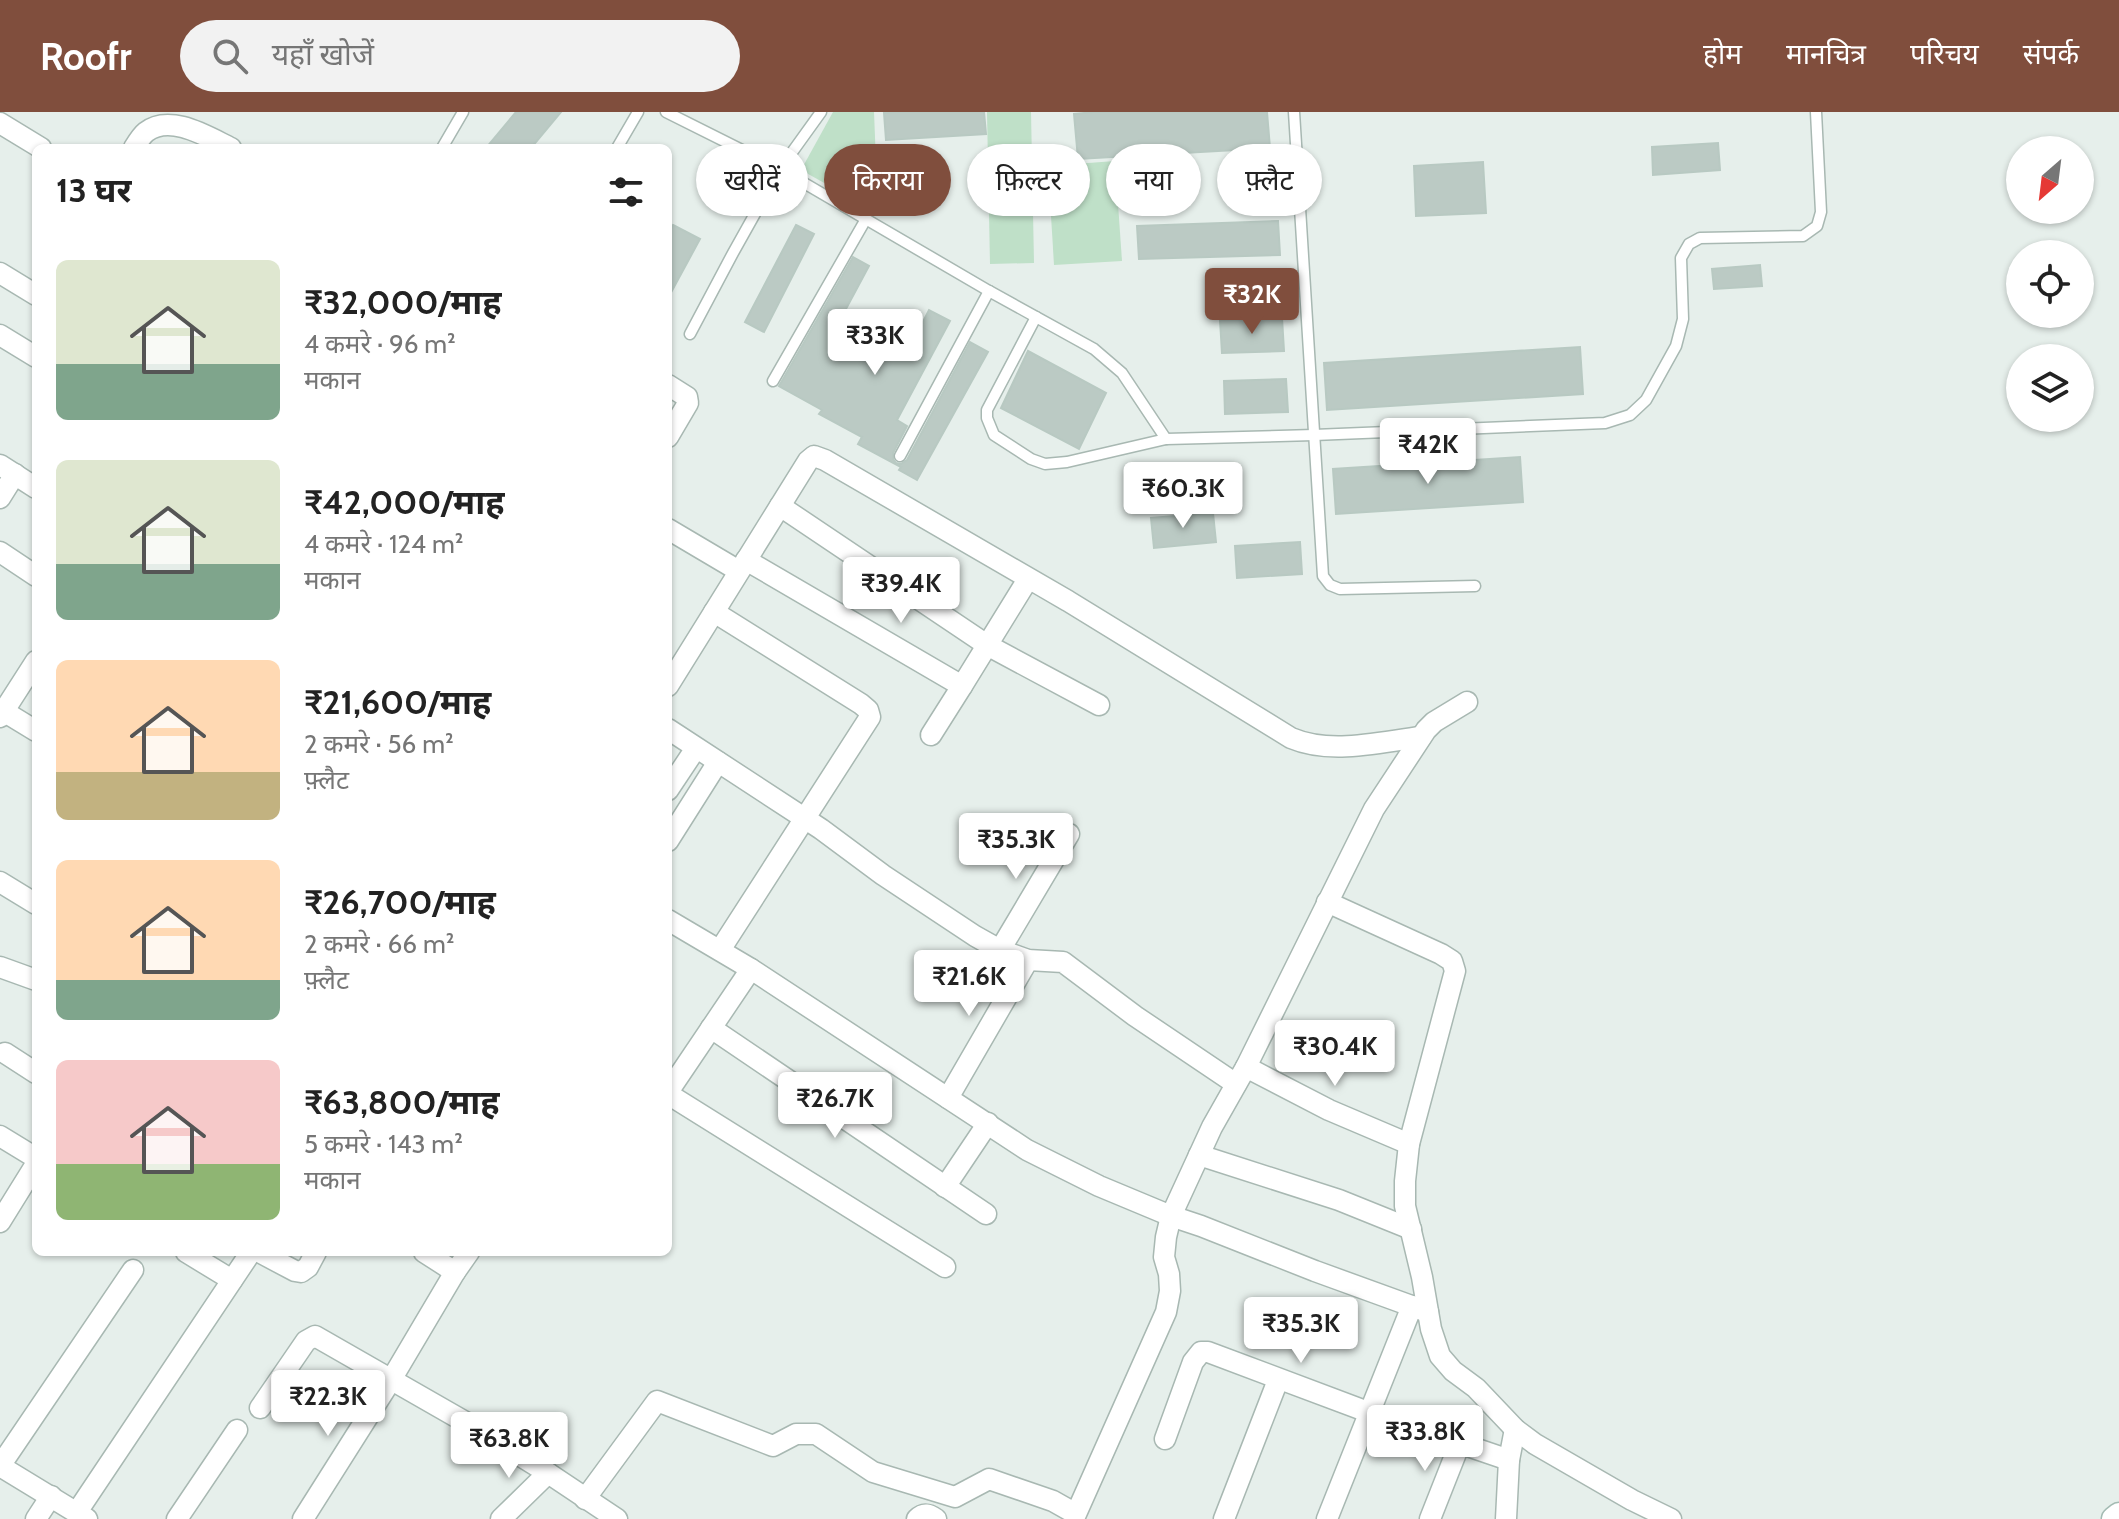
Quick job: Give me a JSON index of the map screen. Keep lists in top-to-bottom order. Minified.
{"north":"bottom left","page":{"header":"Roofr","search":"यहाँ खोजें","nav":["होम","मानचित्र","परिचय","संपर्क"],"chip":["खरीदें","किराया","फ़िल्टर","नया","फ़्लैट"],"heading":"13 घर","list":[{"name":"₹32,000/माह","note":"4 कमरे · 96 m² · मकान"},{"name":"₹42,000/माह","note":"4 कमरे · 124 m² · मकान"},{"name":"₹21,600/माह","note":"2 कमरे · 56 m² · फ़्लैट"},{"name":"₹26,700/माह","note":"2 कमरे · 66 m² · फ़्लैट"},{"name":"₹63,800/माह","note":"5 कमरे · 143 m² · मकान"}],"price":["₹32K","₹33K","₹42K","₹60.3K","₹39.4K","₹35.3K","₹21.6K","₹30.4K","₹26.7K","₹35.3K","₹22.3K","₹33.8K","₹63.8K"]}}
